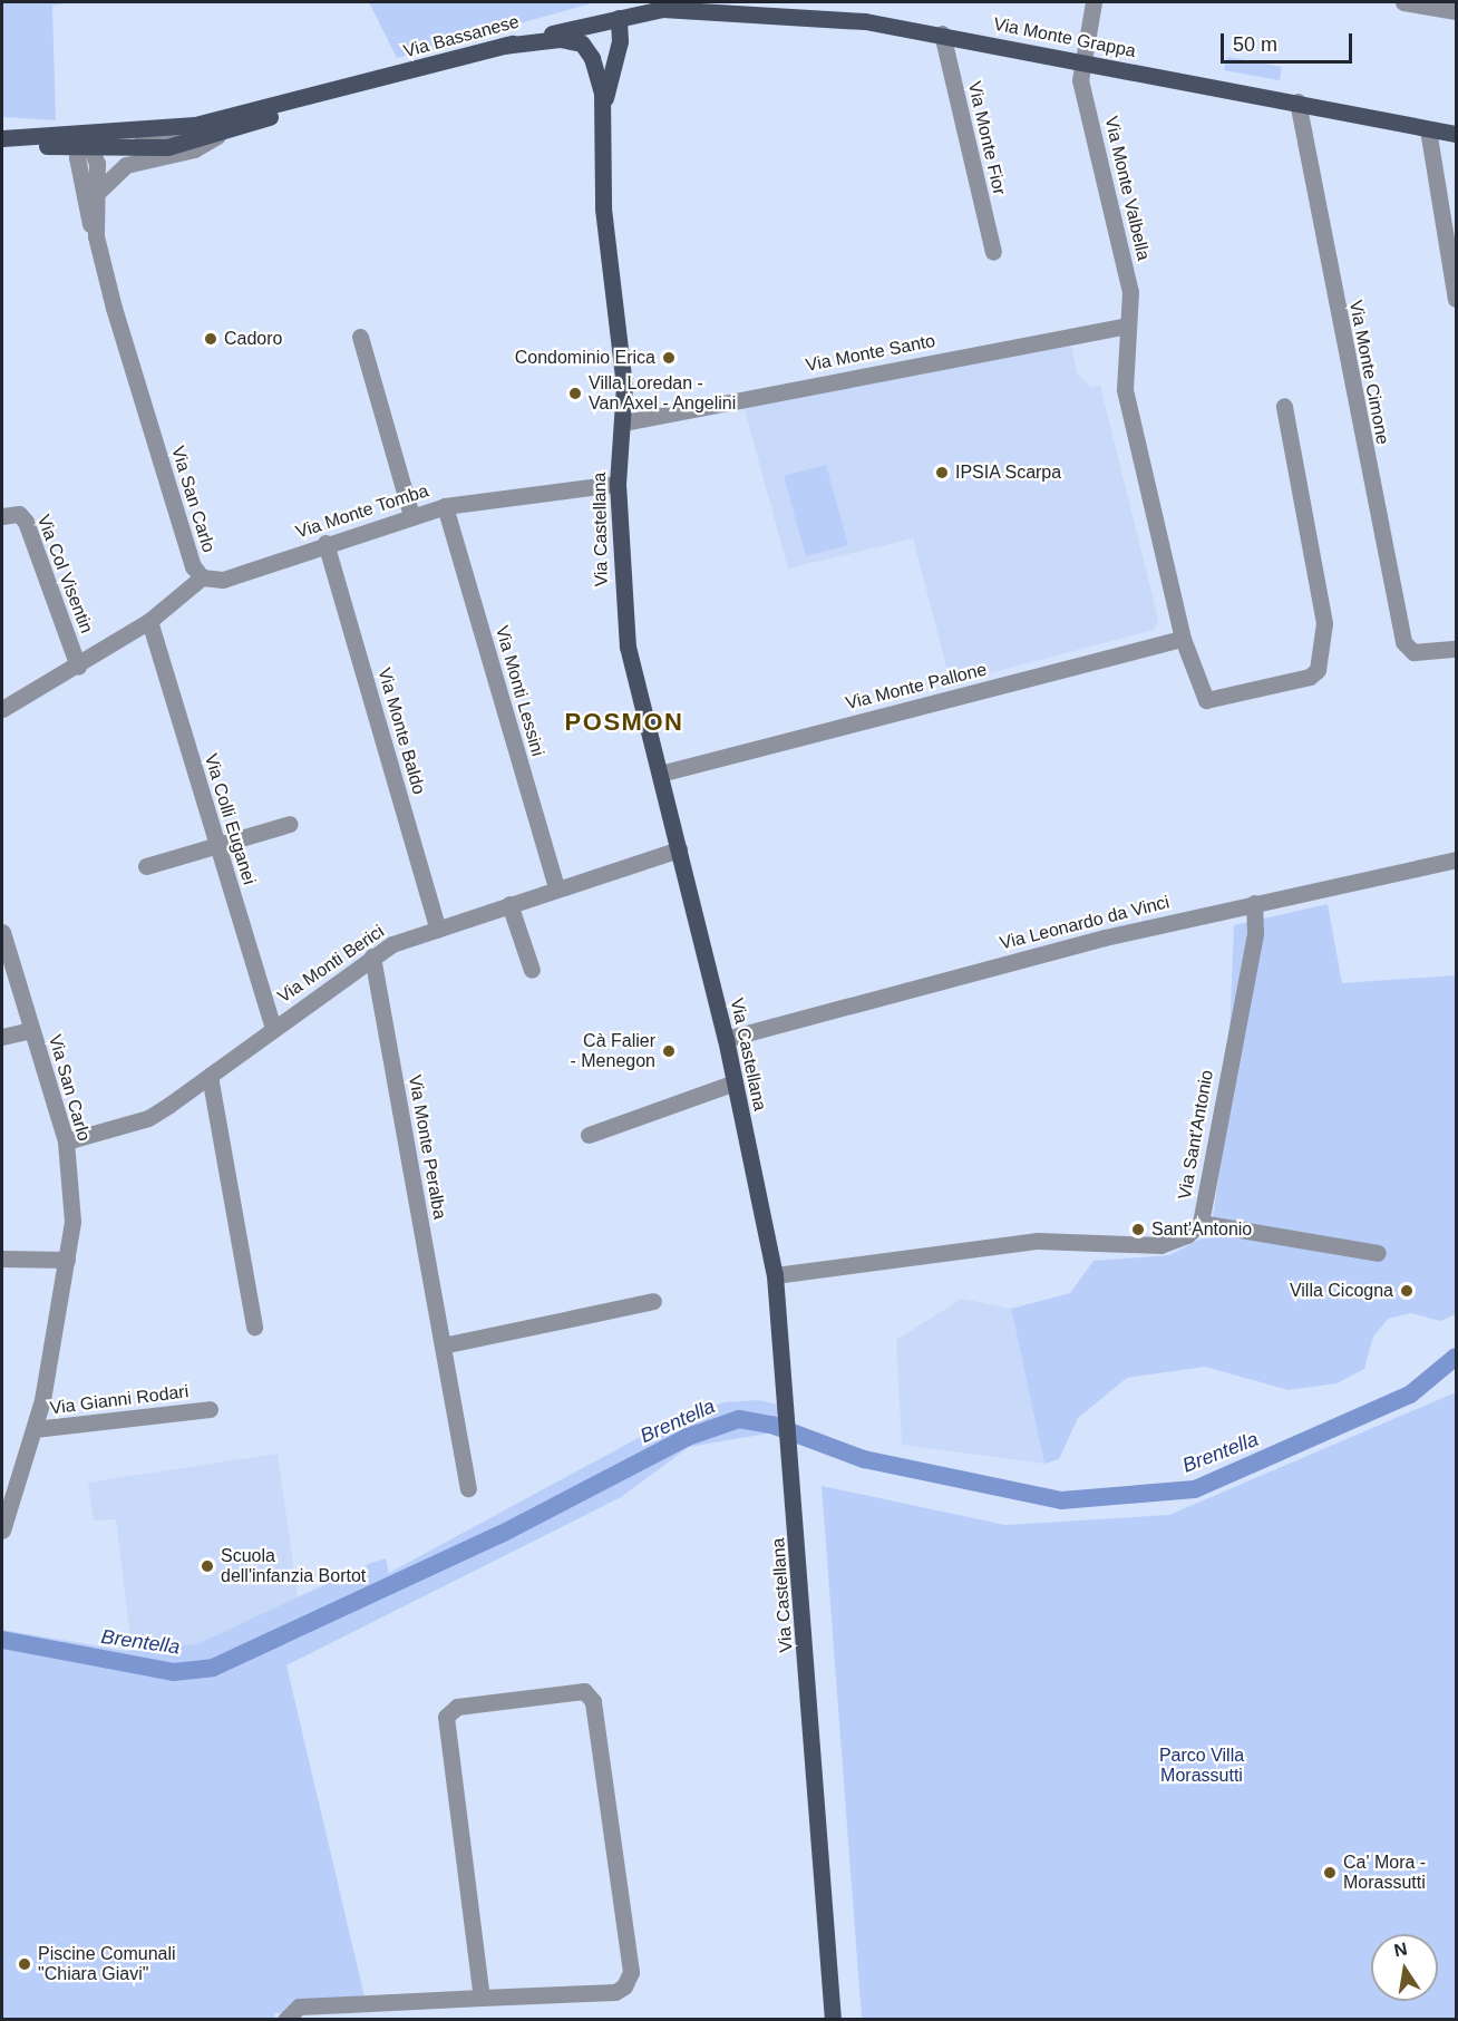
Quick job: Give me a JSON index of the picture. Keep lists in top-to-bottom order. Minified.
{"streets":{"main road":["Via Bassanese","Via Monte Grappa","Via Castellana"],"street":["Via Monte Fior","Via Monte Valbella","Via Monte Santo","Via Monte Cimone","Via San Carlo","Via Monte Tomba","Via Col Visentin","Via Monte Pallone","Via Monti Lessini","Via Monte Baldo","Via Colli Euganei","Via Leonardo da Vinci","Via Monti Berici","Via Sant'Antonio","Via Monte Peralba","Via Gianni Rodari"]},"crossings":[["Via Bassanese","Via Monte Grappa"],["Via Bassanese","Via San Carlo"],["Via Bassanese","Via Castellana"],["Via Monte Grappa","Via Monte Fior"],["Via Monte Grappa","Via Monte Valbella"],["Via Monte Grappa","Via Monte Cimone"],["Via Monte Valbella","Via Monte Santo"],["Via Monte Santo","Via Castellana"],["Via San Carlo","Via Monte Tomba"],["Via San Carlo","Via Col Visentin"],["Via San Carlo","Via Colli Euganei"],["Via San Carlo","Via Monti Berici"],["Via San Carlo","Via Gianni Rodari"],["Via Monte Tomba","Via Castellana"],["Via Monte Tomba","Via Monti Lessini"],["Via Monte Tomba","Via Monte Baldo"],["Via Castellana","Via Monte Pallone"],["Via Castellana","Via Leonardo da Vinci"],["Via Castellana","Via Monti Berici"],["Via Castellana","Via Sant'Antonio"],["Via Monti Lessini","Via Monti Berici"],["Via Monte Baldo","Via Monti Berici"],["Via Colli Euganei","Via Monti Berici"],["Via Leonardo da Vinci","Via Sant'Antonio"],["Via Monti Berici","Via Monte Peralba"]],"districts":["POSMON"],"water":["Brentella"],"parks":["Parco Villa Morassutti"],"places":["Cadoro","Condominio Erica","Villa Loredan - Van Axel - Angelini","IPSIA Scarpa","Cà Falier - Menegon","Sant'Antonio","Villa Cicogna","Scuola dell'infanzia Bortot","Ca' Mora - Morassutti","Piscine Comunali \"Chiara Giavi\""],"scale_bar":"50 m","north":"top"}
